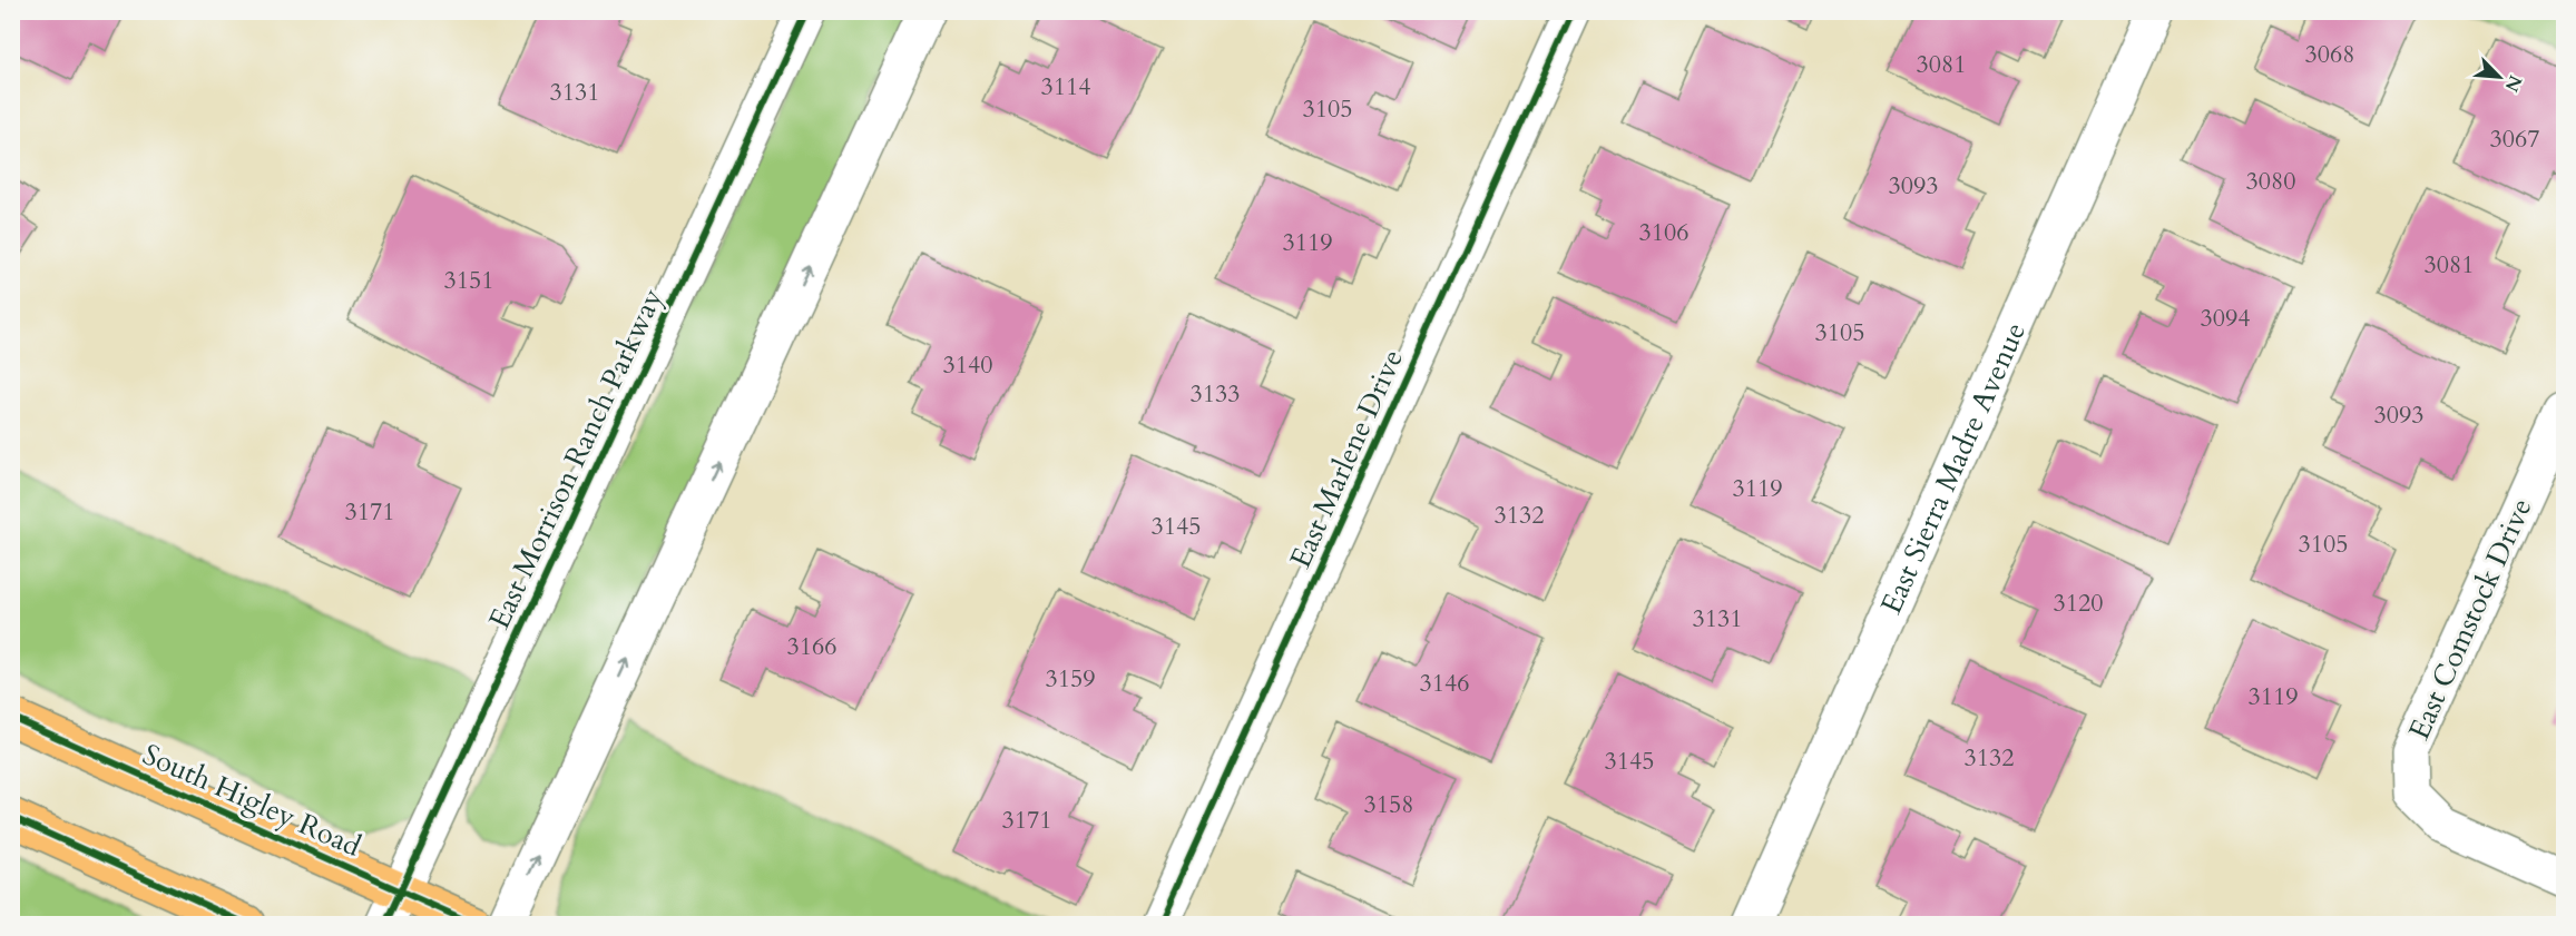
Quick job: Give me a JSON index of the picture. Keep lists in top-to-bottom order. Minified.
{"streets":{"main road":["South Higley Road"],"street":["East Morrison Ranch Parkway","East Marlene Drive","East Sierra Madre Avenue","East Comstock Drive"]},"crossings":[["East Morrison Ranch Parkway","South Higley Road"]],"house_numbers":["3068","3081","3114","3131","3105","3067","3080","3093","3106","3119","3081","3151","3094","3105","3140","3133","3093","3119","3171","3132","3145","3105","3120","3131","3166","3159","3146","3119","3132","3145","3158","3171"],"north":"bottom right"}
